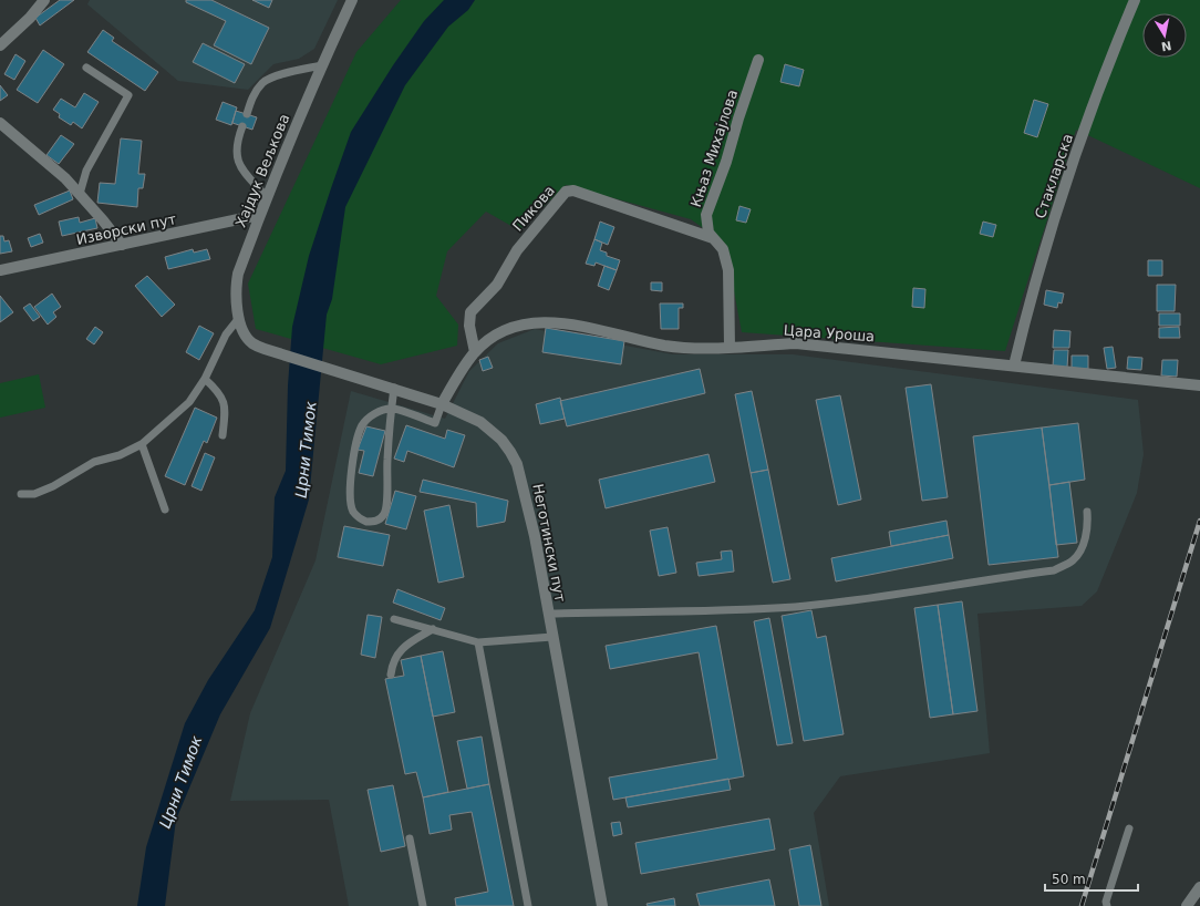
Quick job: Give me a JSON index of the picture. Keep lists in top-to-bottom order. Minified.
{"streets":{"street":["Књаз Михајлова","Хајдук Вељкова","Стакларска","Пикова","Изворски пут","Цара Уроша","Неготински пут"]},"crossings":[["Књаз Михајлова","Пикова"],["Књаз Михајлова","Цара Уроша"],["Хајдук Вељкова","Изворски пут"],["Хајдук Вељкова","Неготински пут"],["Стакларска","Цара Уроша"],["Пикова","Цара Уроша"],["Цара Уроша","Неготински пут"]],"water":["Црни Тимок"],"scale_bar":"50 m","north":"bottom"}
